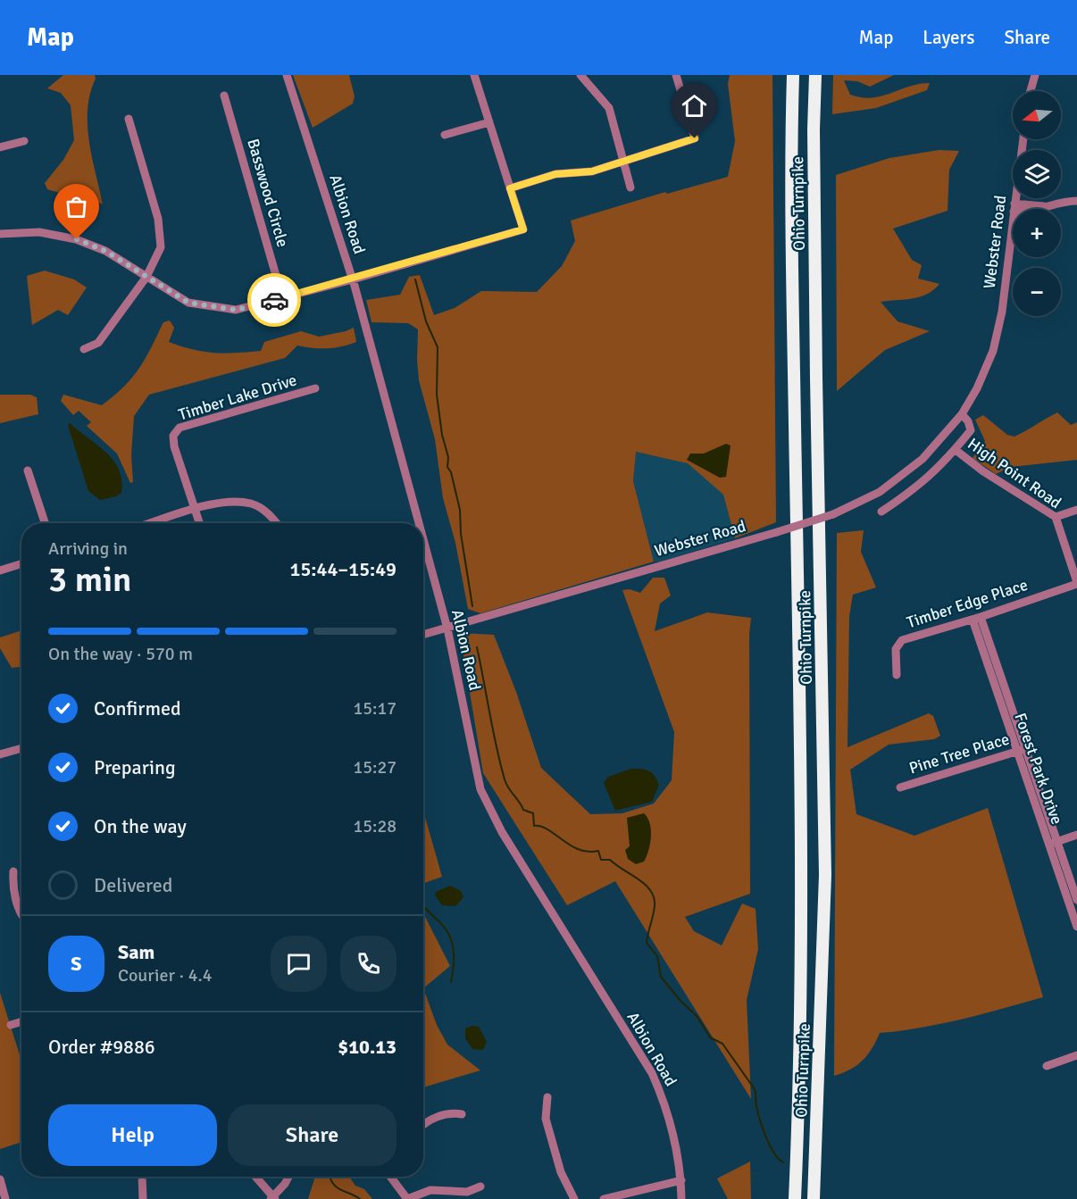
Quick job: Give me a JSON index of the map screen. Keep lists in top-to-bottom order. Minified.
{"streets":{"highway":["Ohio Turnpike"],"street":["Basswood Circle","Albion Road","Webster Road","Timber Lake Drive","High Point Road","Timber Edge Place","Pine Tree Place","Forest Park Drive"]},"crossings":[["Albion Road","Webster Road"],["High Point Road","Timber Edge Place"],["Timber Edge Place","Forest Park Drive"],["Pine Tree Place","Forest Park Drive"]],"north":"left","page":{"header":"Map","nav":["Map","Layers","Share"],"map_buttons":["+","−"],"heading":["3 min","Arriving in","15:44–15:49"],"panel":["Sam","Courier · 4.4","Order #9886","$10.13"],"bar":"On the way · 570 m","list":[["Confirmed","15:17"],["Preparing","15:27"],["On the way","15:28"],"Delivered"],"round":"S","buttons":["Help","Share"]}}
